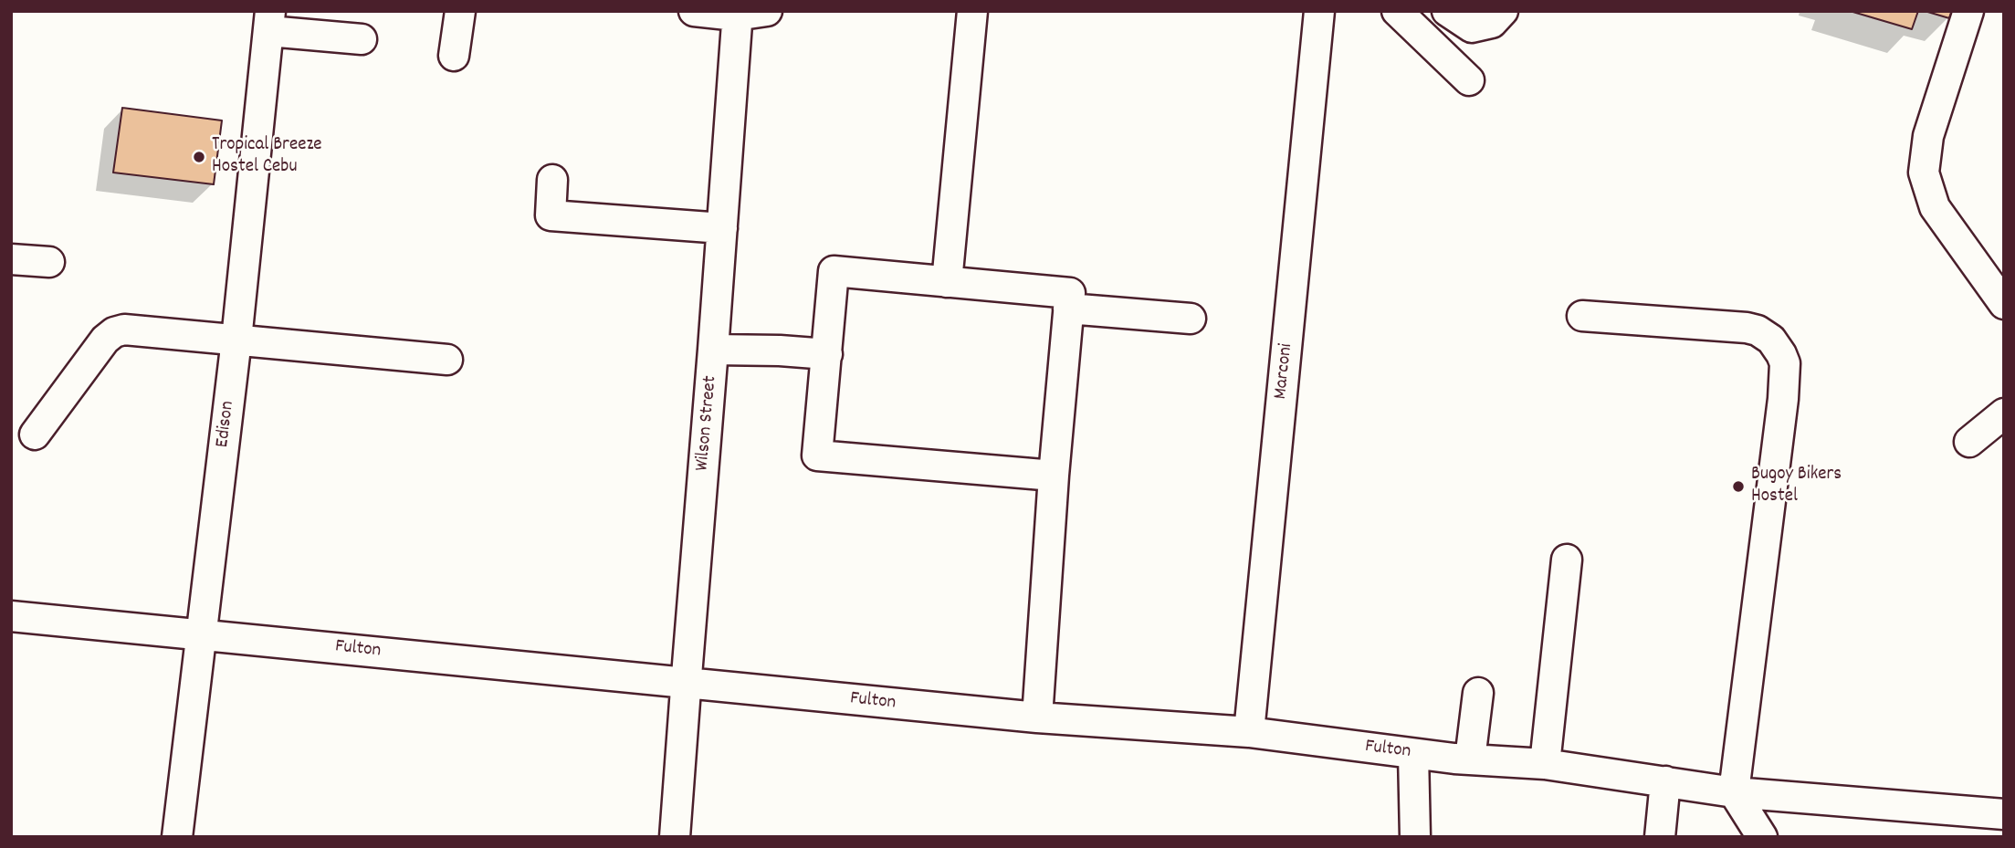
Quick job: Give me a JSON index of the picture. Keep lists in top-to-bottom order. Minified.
{"streets":{"street":["Marconi","Wilson Street","Edison","Fulton"]},"crossings":[["Marconi","Fulton"],["Wilson Street","Fulton"],["Edison","Fulton"]],"places":["Tropical Breeze Hostel Cebu","Bugoy Bikers Hostel"]}
